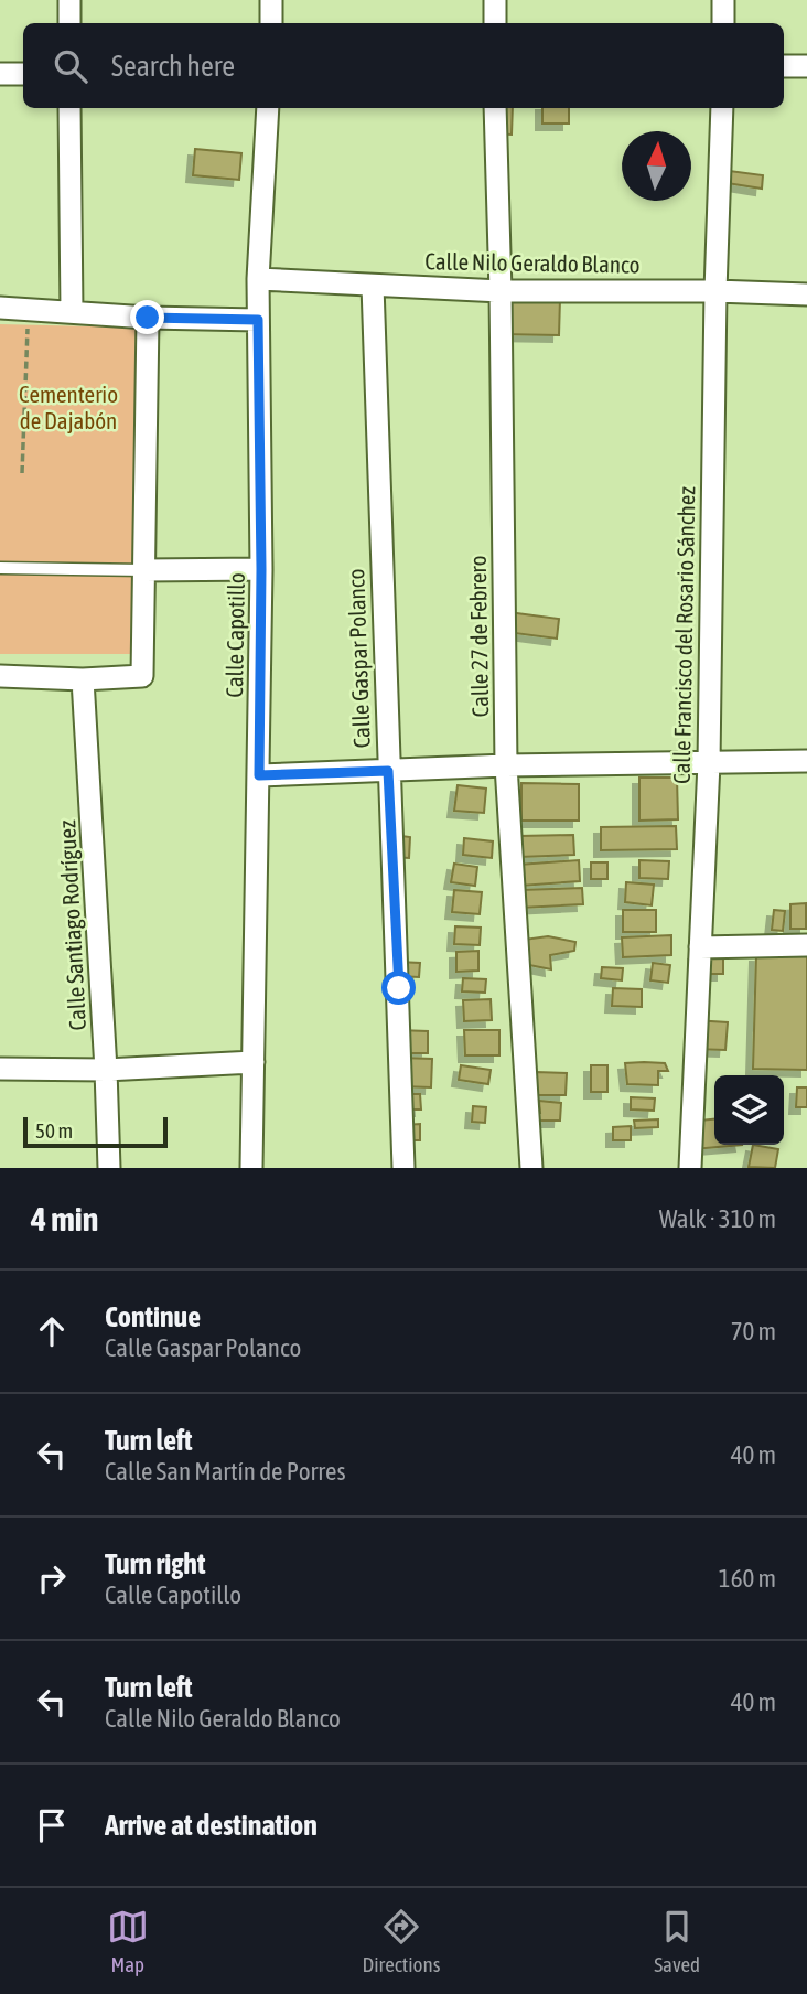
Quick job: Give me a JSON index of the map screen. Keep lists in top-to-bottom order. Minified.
{"streets":{"street":["Calle Nilo Geraldo Blanco","Calle Capotillo","Calle Francisco del Rosario Sánchez","Calle 27 de Febrero","Calle Gaspar Polanco","Calle Santiago Rodríguez"]},"crossings":[["Calle Nilo Geraldo Blanco","Calle Capotillo"],["Calle Nilo Geraldo Blanco","Calle Francisco del Rosario Sánchez"],["Calle Nilo Geraldo Blanco","Calle 27 de Febrero"],["Calle Nilo Geraldo Blanco","Calle Gaspar Polanco"]],"parks":["Cementerio de Dajabón"],"scale_bar":"50 m","north":"top","page":{"search":"Search here","scale":"50 m","heading":["4 min","Walk · 310 m"],"list":[["Continue","Calle Gaspar Polanco","70 m"],["Turn left","Calle San Martín de Porres","40 m"],["Turn right","Calle Capotillo","160 m"],["Turn left","Calle Nilo Geraldo Blanco","40 m"],"Arrive at destination"],"nav":["Map","Directions","Saved"]}}
